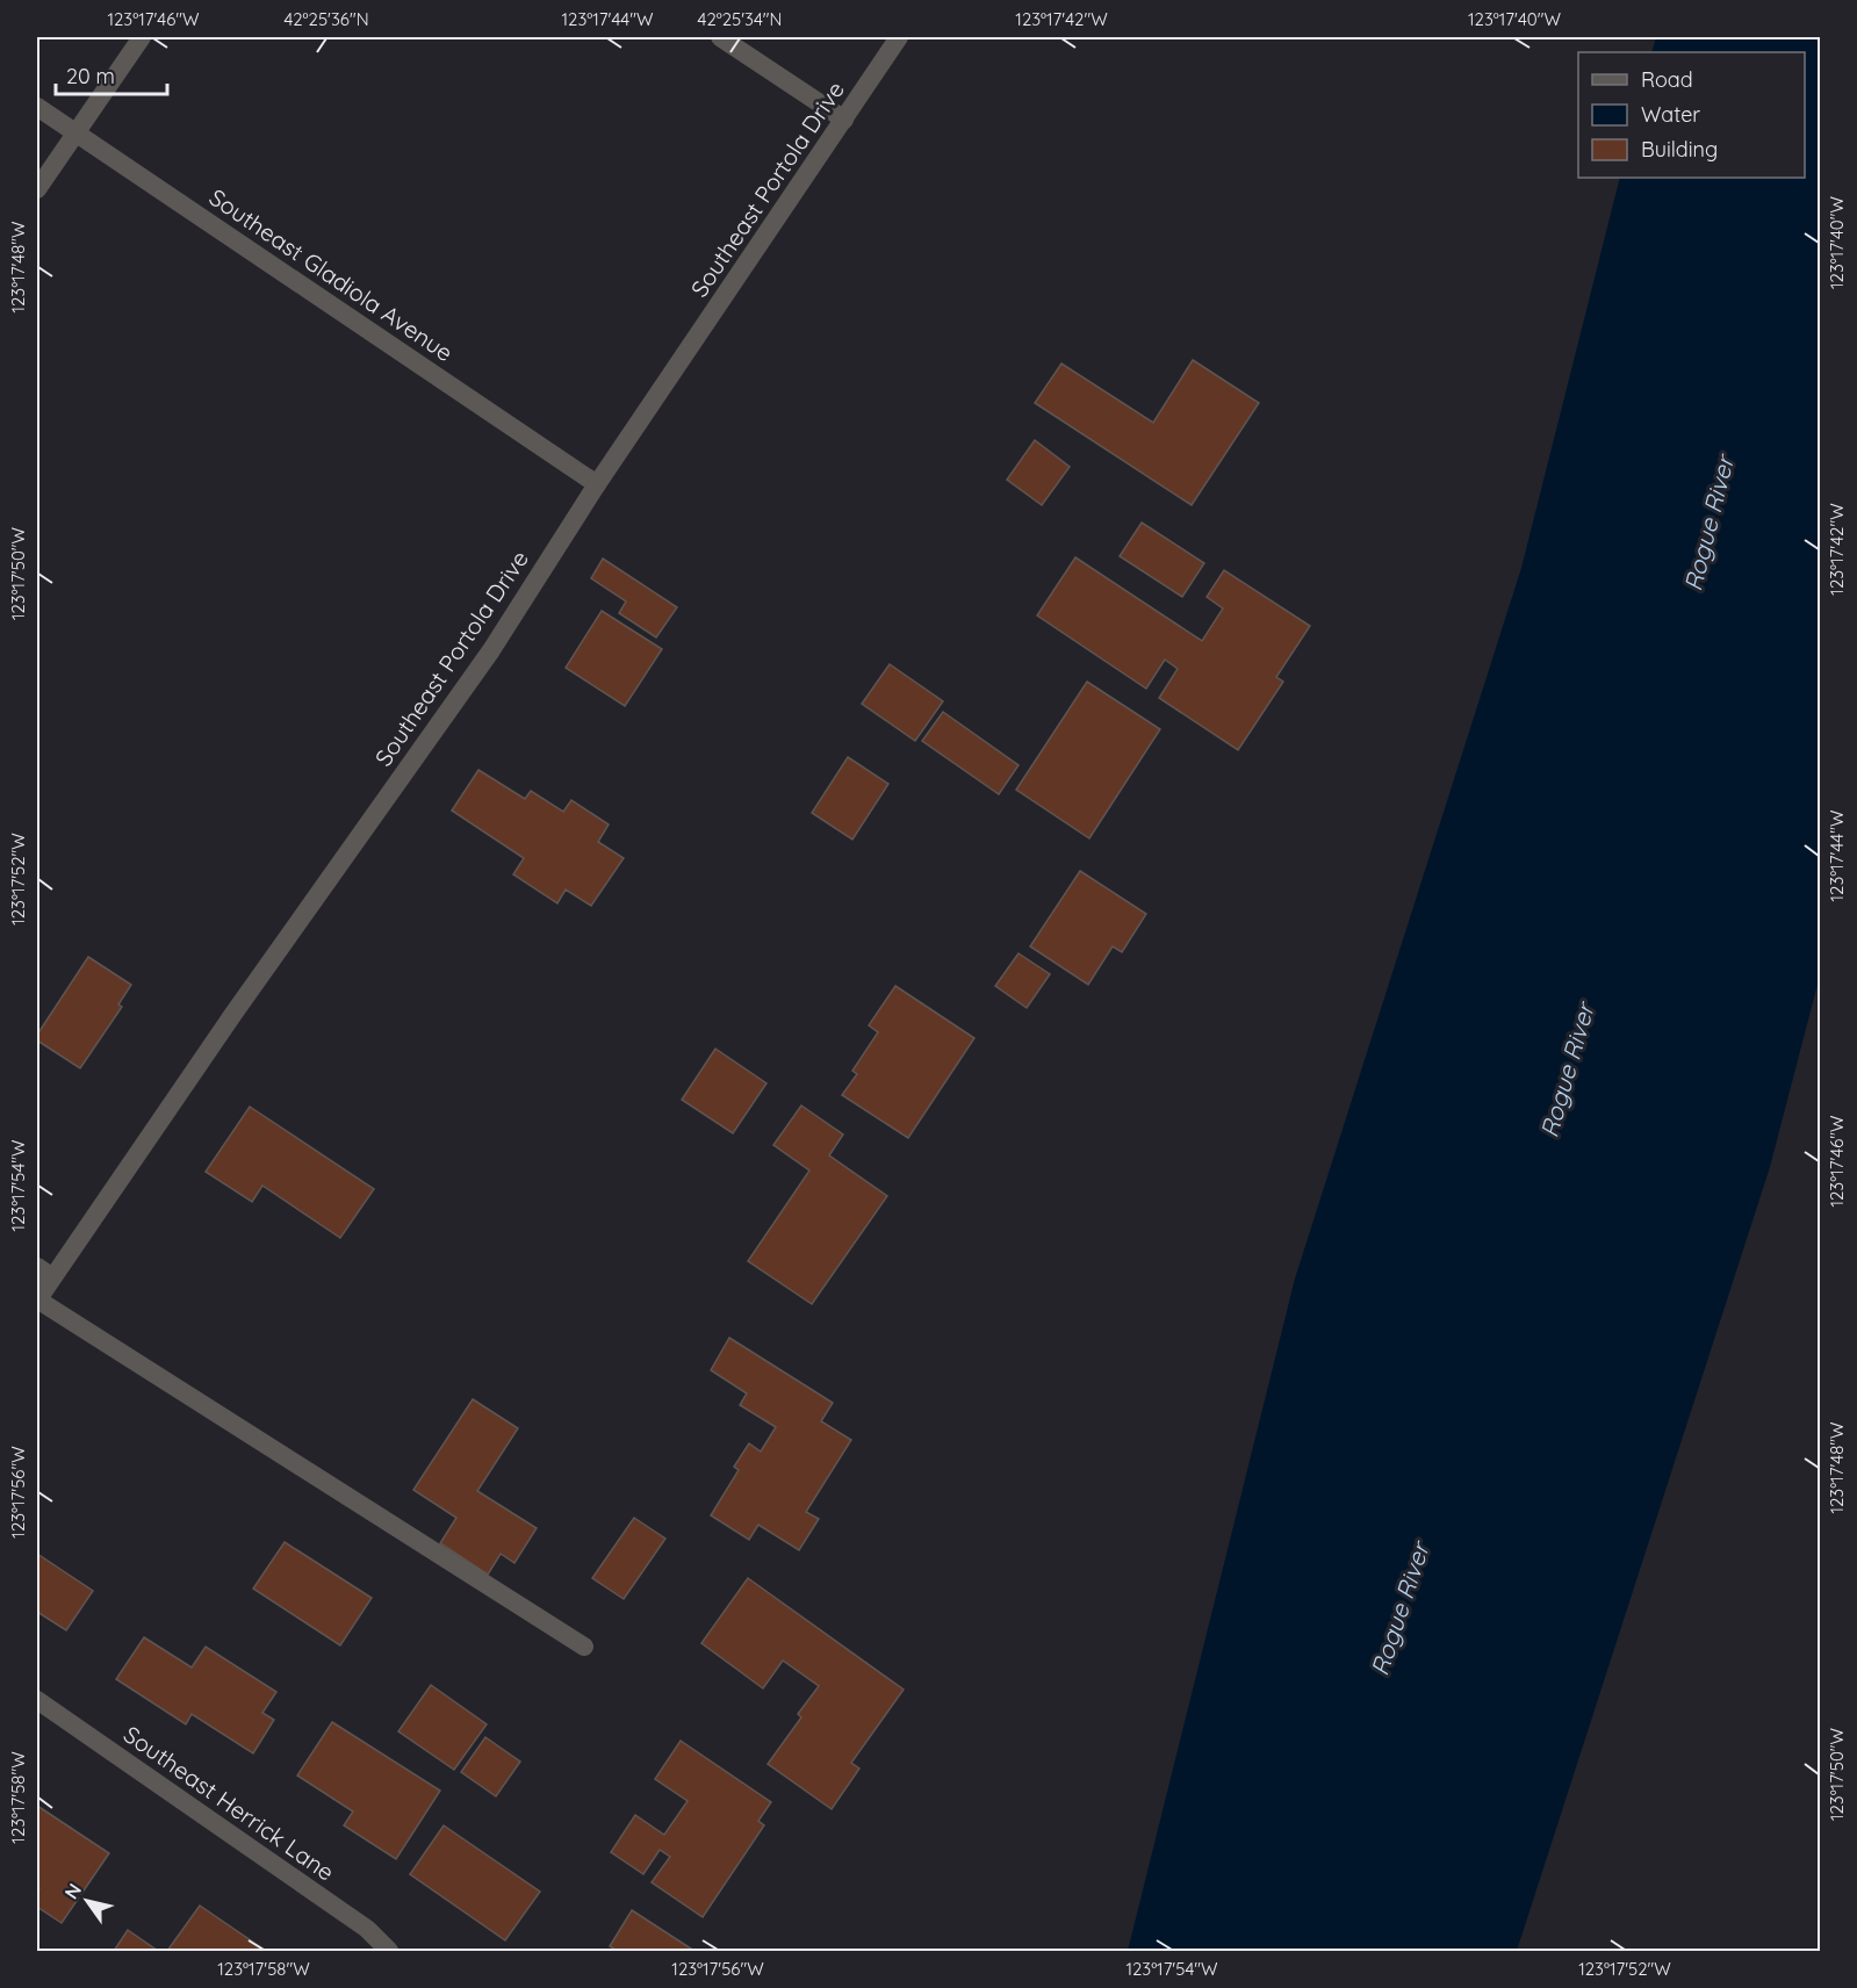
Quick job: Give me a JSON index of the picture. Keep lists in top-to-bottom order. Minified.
{"streets":{"street":["Southeast Portola Drive","Southeast Gladiola Avenue","Southeast Herrick Lane"]},"crossings":[["Southeast Portola Drive","Southeast Gladiola Avenue"]],"water":["Rogue River"],"legend":["Road","Water","Building"],"scale_bar":"20 m","north":"top left","coordinates":["123°17'46\"W","42°25'36\"N","123°17'44\"W","42°25'34\"N","123°17'42\"W","123°17'40\"W","123°17'48\"W","123°17'50\"W","123°17'52\"W","123°17'54\"W","123°17'56\"W","123°17'58\"W"]}
